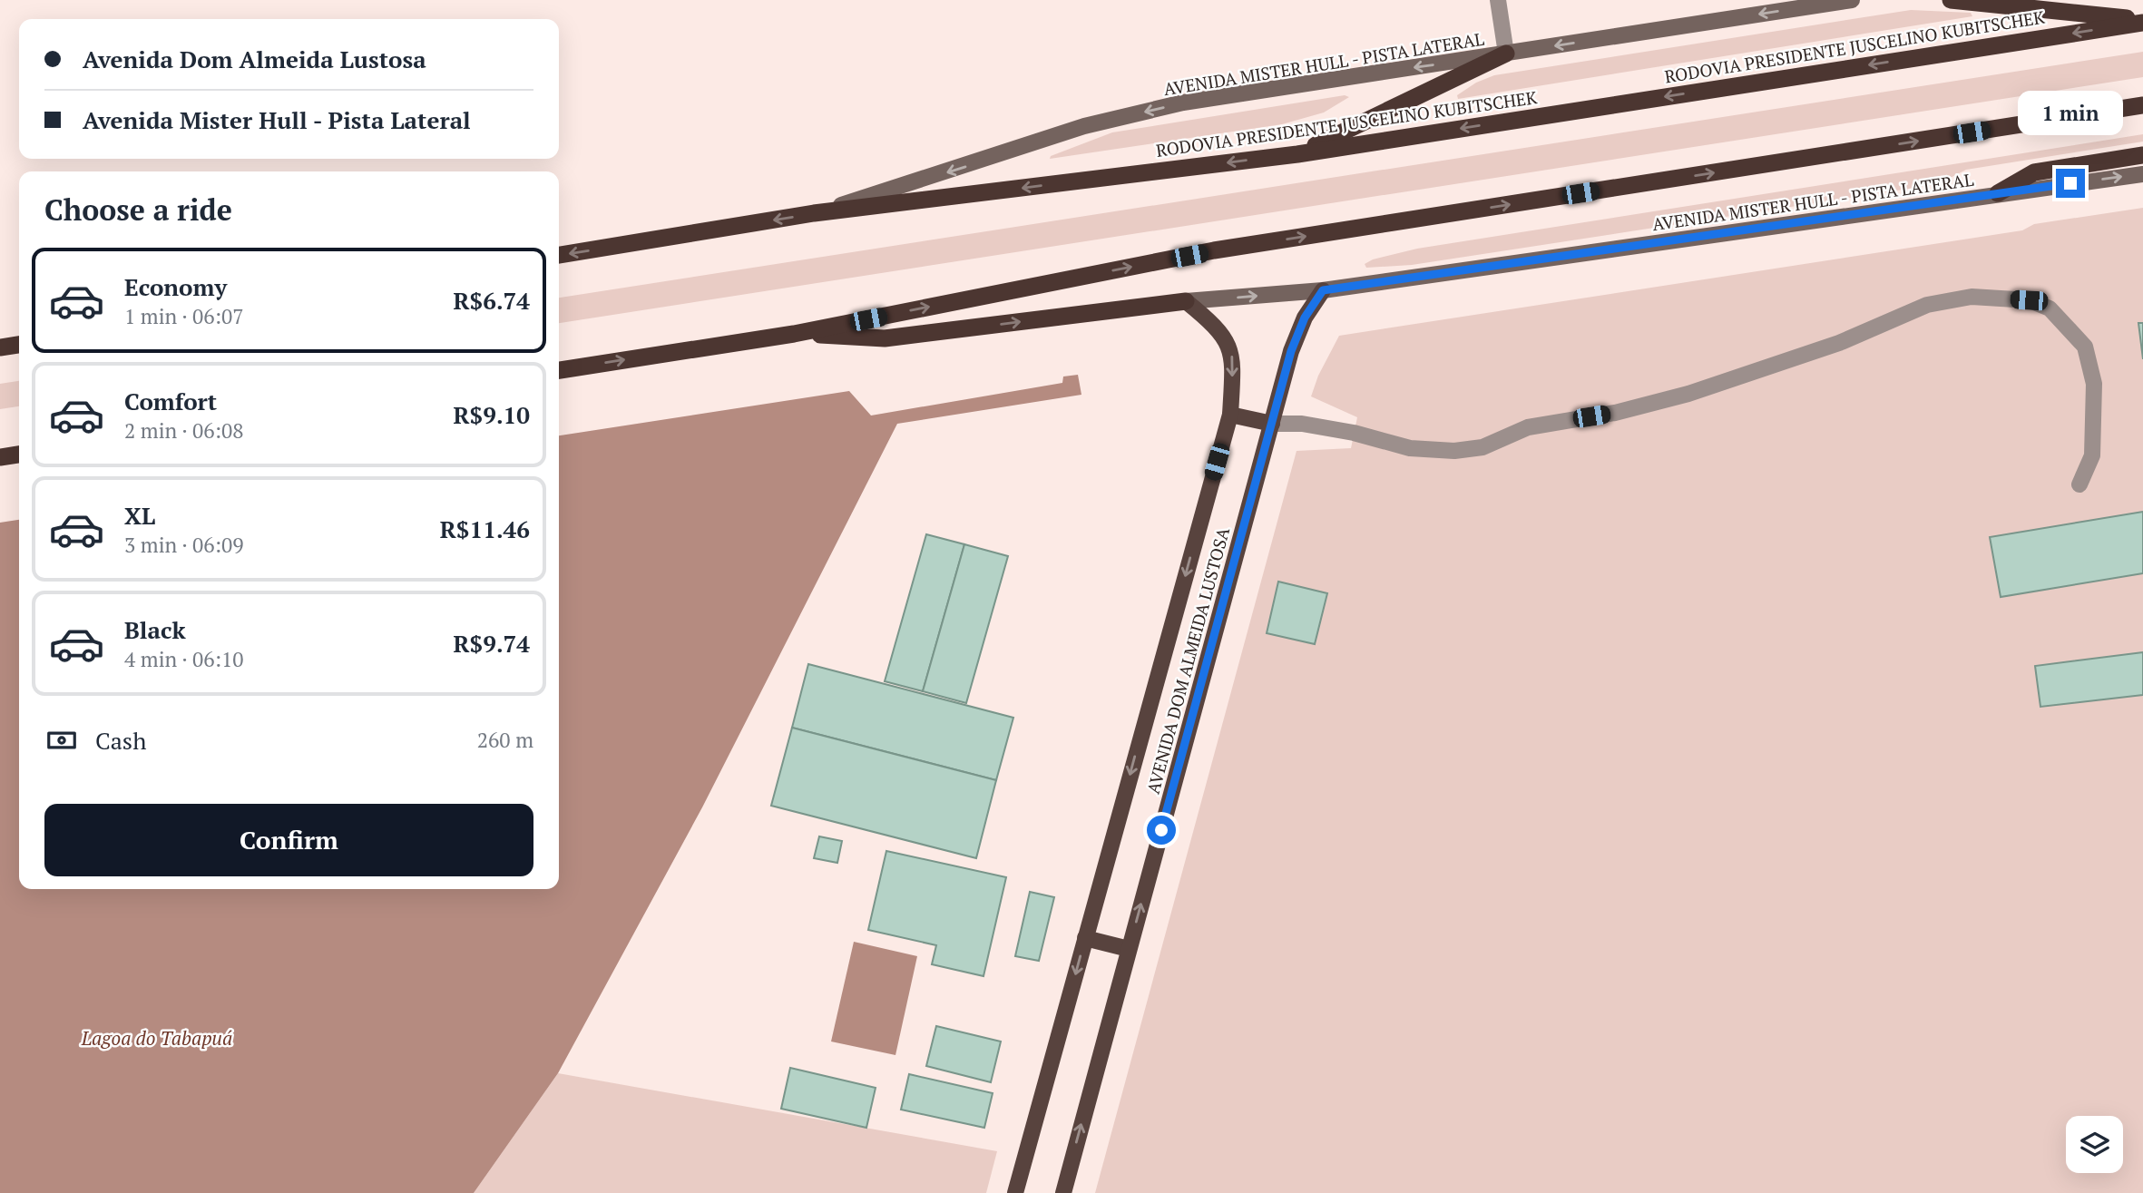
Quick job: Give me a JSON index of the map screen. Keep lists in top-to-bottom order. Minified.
{"streets":{"highway":["RODOVIA PRESIDENTE JUSCELINO KUBITSCHEK"],"main road":["AVENIDA MISTER HULL - PISTA LATERAL","AVENIDA DOM ALMEIDA LUSTOSA"]},"crossings":[["RODOVIA PRESIDENTE JUSCELINO KUBITSCHEK","AVENIDA MISTER HULL - PISTA LATERAL"],["AVENIDA MISTER HULL - PISTA LATERAL","AVENIDA DOM ALMEIDA LUSTOSA"]],"water":["Lagoa do Tabapuá"],"page":{"banner":["Avenida Dom Almeida Lustosa","Avenida Mister Hull - Pista Lateral"],"bubble":"1 min","heading":"Choose a ride","list":[{"name":"Economy","note":"1 min · 06:07","value":"R$6.74"},{"name":"Comfort","note":"2 min · 06:08","value":"R$9.10"},{"name":"XL","note":"3 min · 06:09","value":"R$11.46"},{"name":"Black","note":"4 min · 06:10","value":"R$9.74"}],"pay":["Cash","260 m"],"buttons":"Confirm"}}
